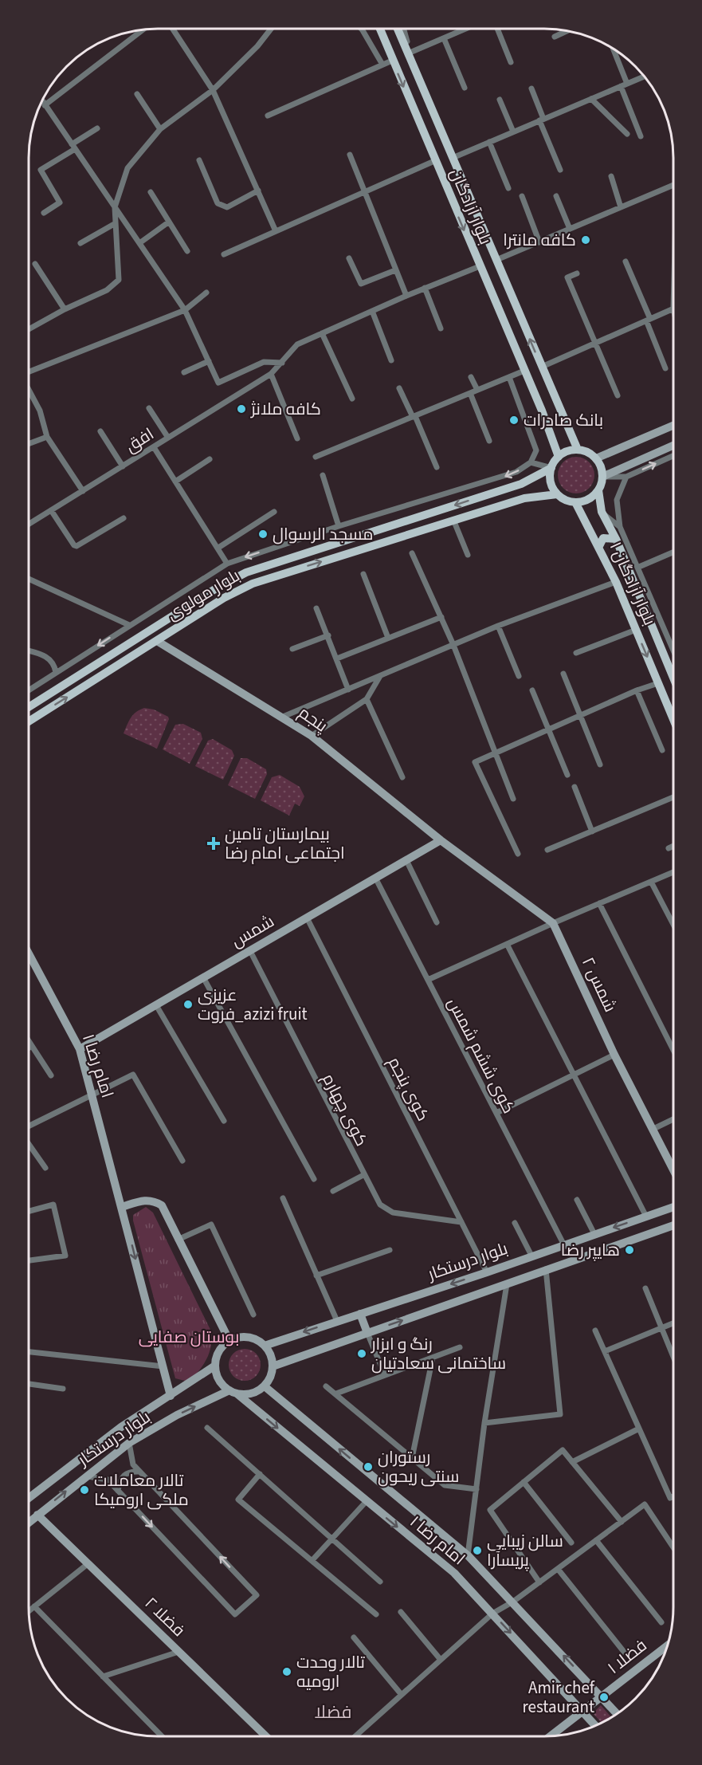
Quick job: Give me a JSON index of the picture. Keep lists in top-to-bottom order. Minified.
{"streets":{"main road":["بلوار آزادگان","بلوار آزادگان ۱","بلوار مولوی","پنجم","شمس","شمس ۲","امام رضا ۱","بلوار درستکار","فضلا ۲","فضلا ۱"],"street":["افق","کوی ششم شمس","کوی پنجم","کوی چهارم"]},"crossings":[["بلوار آزادگان","بلوار آزادگان ۱"],["بلوار آزادگان","بلوار مولوی"],["بلوار آزادگان ۱","بلوار مولوی"],["بلوار مولوی","پنجم"],["پنجم","شمس"],["پنجم","شمس ۲"],["شمس","شمس ۲"],["شمس","کوی ششم شمس"],["شمس","امام رضا ۱"],["شمس","کوی پنجم"],["شمس","کوی چهارم"],["کوی ششم شمس","بلوار درستکار"],["امام رضا ۱","بلوار درستکار"],["امام رضا ۱","فضلا ۱"],["کوی پنجم","کوی چهارم"],["کوی پنجم","بلوار درستکار"],["بلوار درستکار","فضلا ۲"]],"districts":["فضلا"],"parks":["بوستان صفایی"],"places":{"other":["کافه مانترا","کافه ملانژ","بانک صادرات","مسجد الرسوال","عزیزی فروت_azizi fruit","هایپر رضا","رنگ و ابزار ساختمانی سعادتیان","رستوران سنتی ریحون","تالار معاملات ملکی ارومیکا","سالن زیبایی پریسآرا","تالار وحدت ارومیه","Amir chef restaurant"],"health":["بیمارستان تامین اجتماعی امام رضا"]}}
